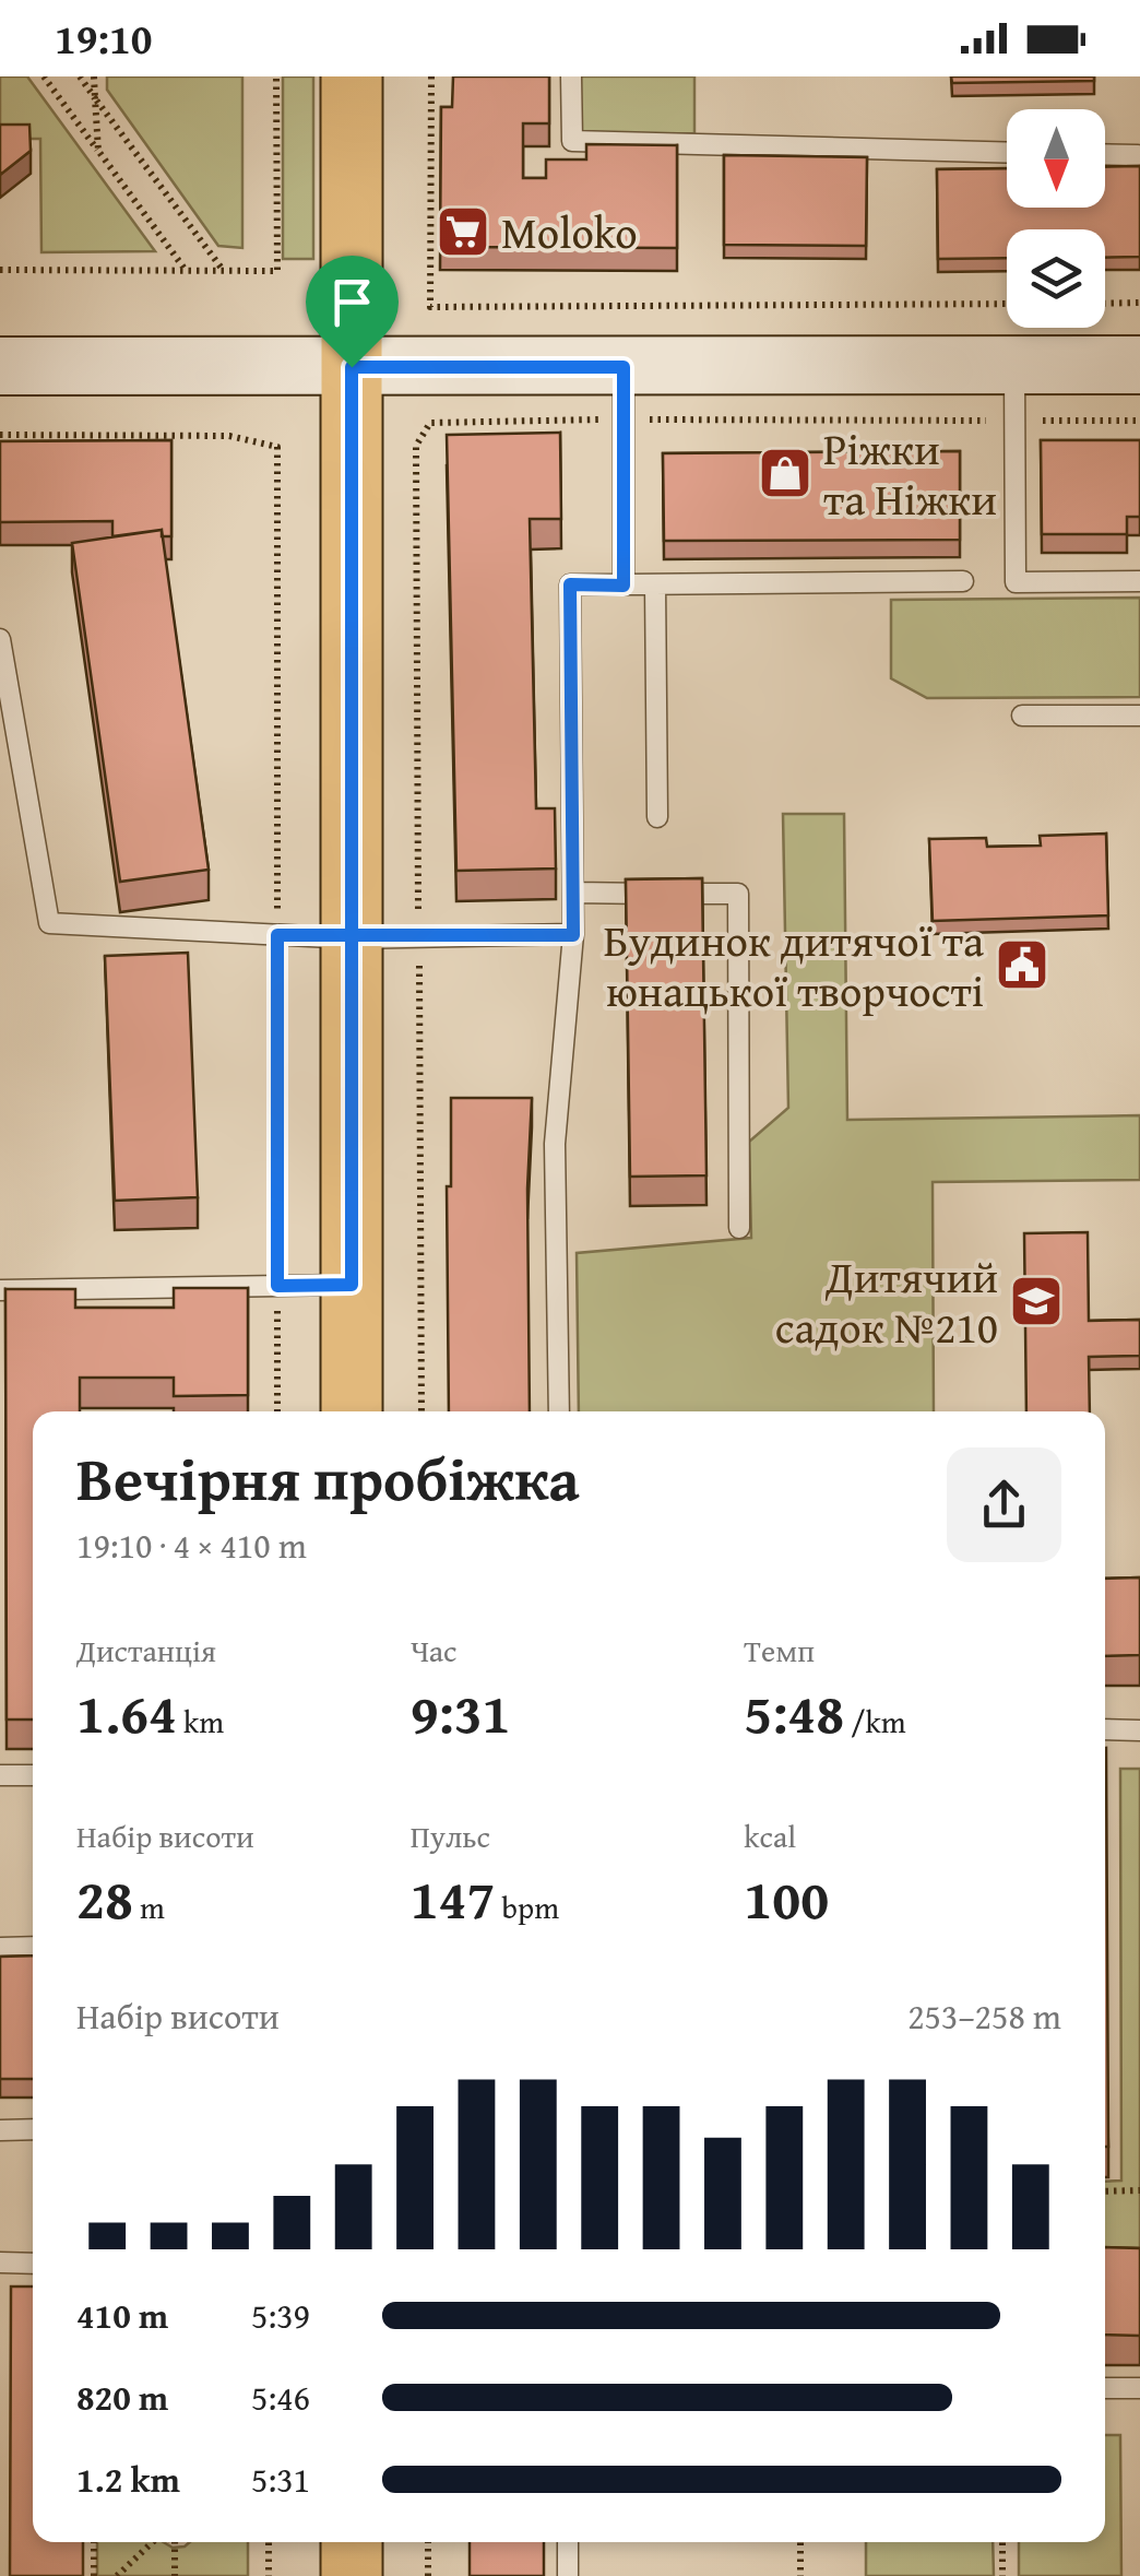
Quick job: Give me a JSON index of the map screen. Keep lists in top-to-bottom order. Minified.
{"places":{"supermarket":["Moloko"],"shop":["Ріжки та Ніжки"],"public building":["Будинок дитячої та юнацької творчості"],"school or university":["Дитячий садок №210"]},"north":"bottom","page":{"status":"19:10","heading":["Вечірня пробіжка","19:10 · 4 × 410 m"],"stats":[["Дистанція","1.64 km"],["Час","9:31"],["Темп","5:48 /km"],["Набір висоти","28 m"],["Пульс","147 bpm"],["kcal","100"]],"chart":["Набір висоти","253–258 m"],"list":[{"name":"410 m","note":"5:39"},{"name":"820 m","note":"5:46"},{"name":"1.2 km","note":"5:31"}]}}
